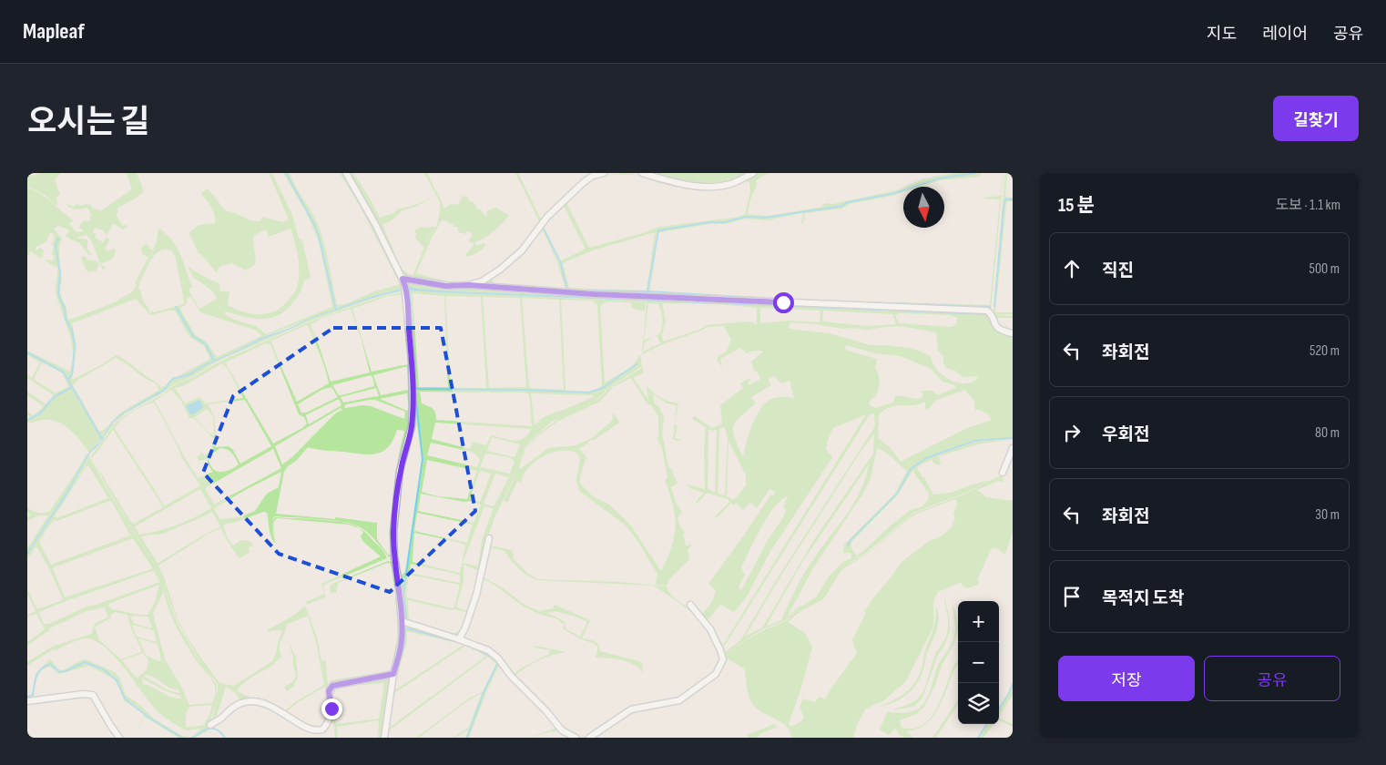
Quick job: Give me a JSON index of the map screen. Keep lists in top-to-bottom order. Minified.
{"north":"bottom","page":{"header":"Mapleaf","nav":["지도","레이어","공유"],"title":"오시는 길","buttons":["길찾기",["저장","공유"]],"heading":["15 분","도보 · 1.1 km"],"list":[["직진","500 m"],["좌회전","520 m"],["우회전","80 m"],["좌회전","30 m"],"목적지 도착"],"map_buttons":["+","−"]}}
